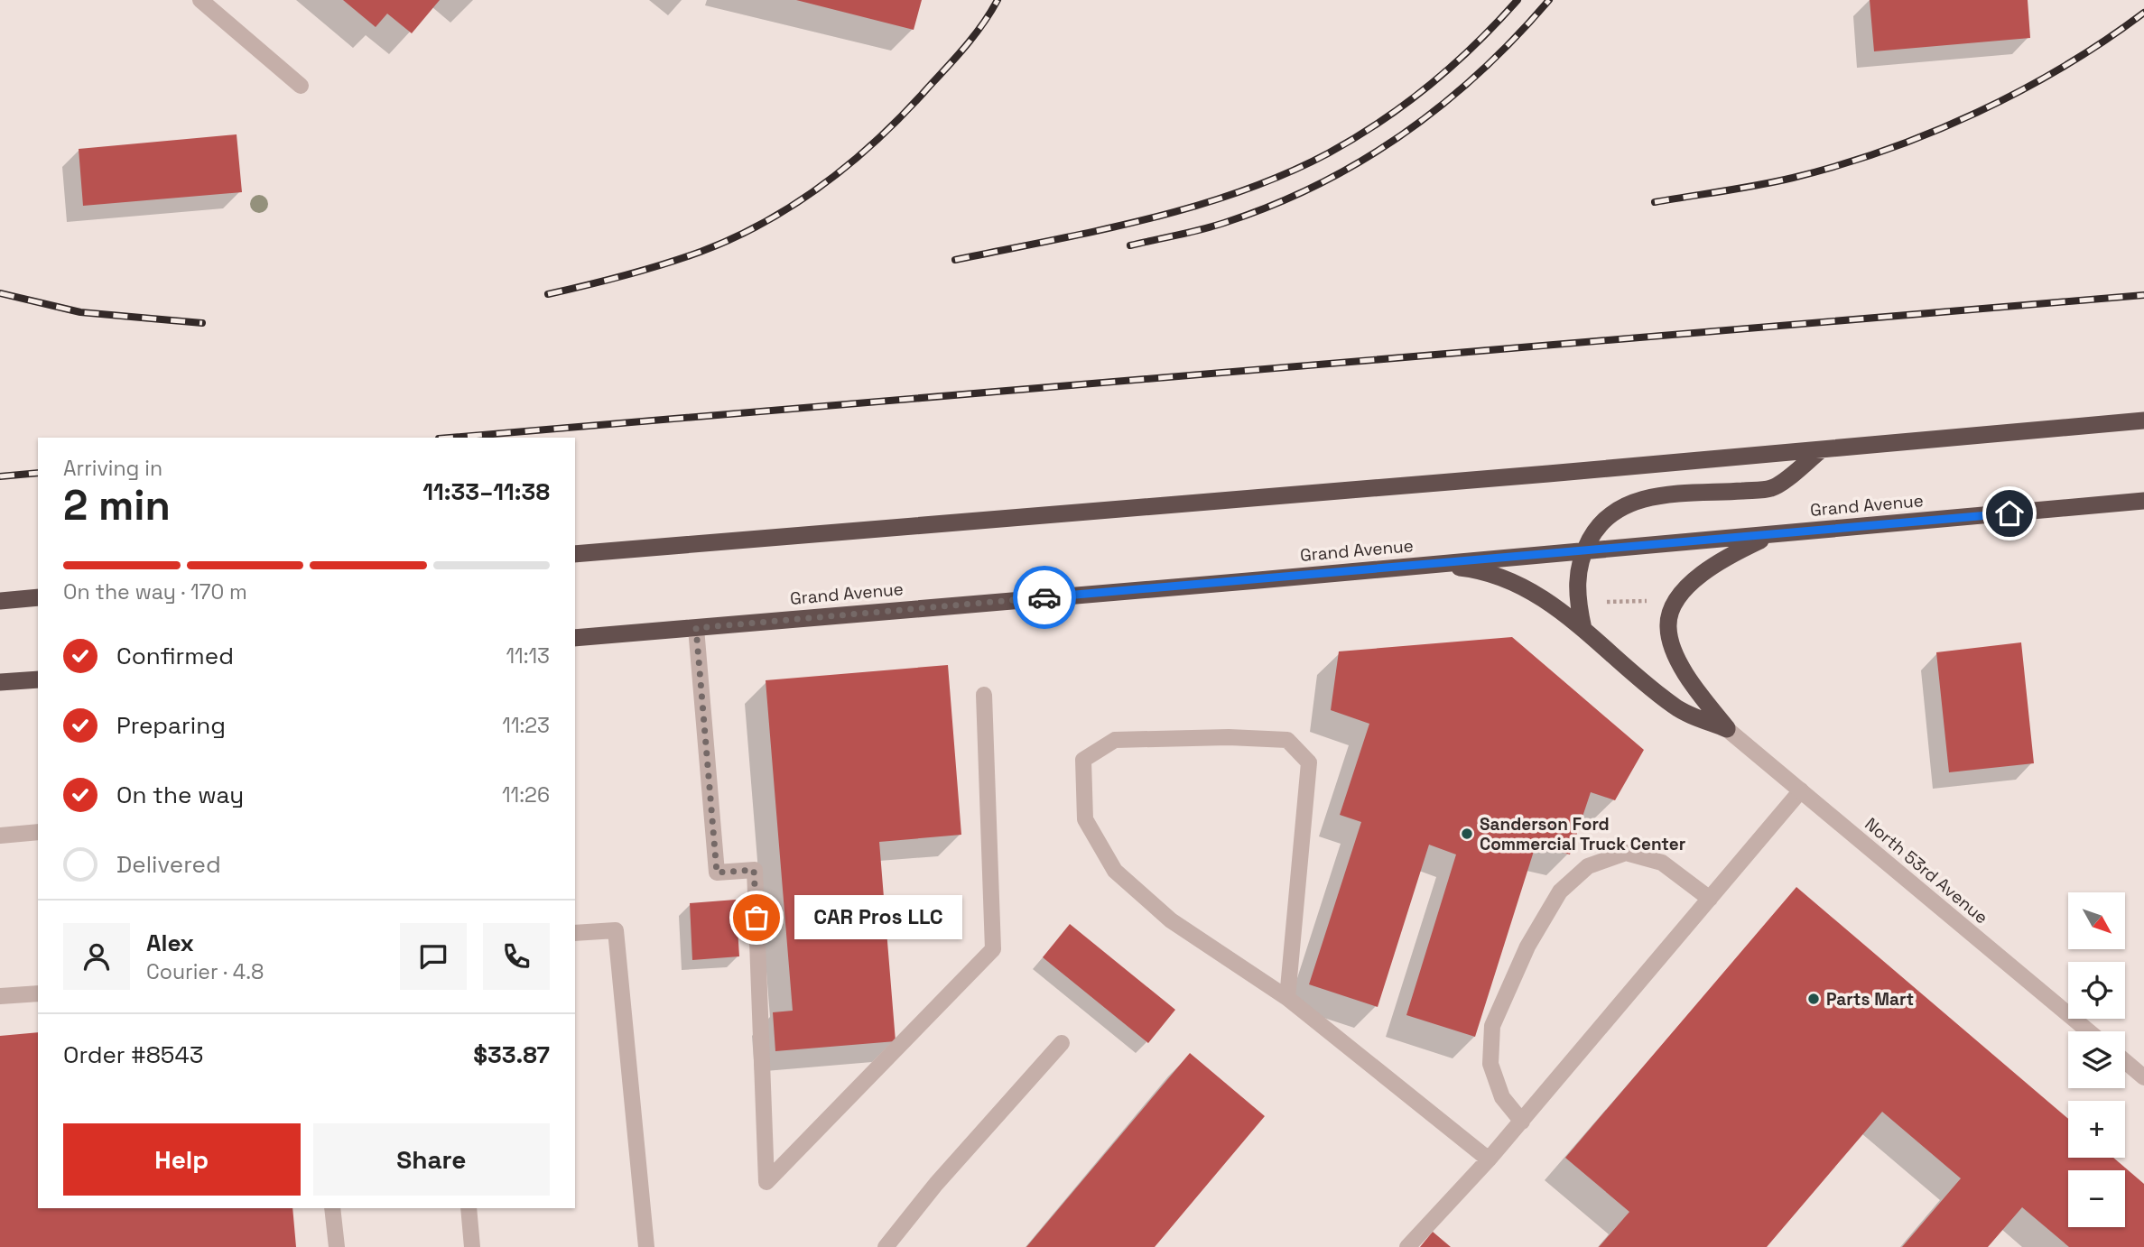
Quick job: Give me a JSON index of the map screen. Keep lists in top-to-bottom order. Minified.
{"streets":{"highway":["Grand Avenue"],"street":["North 53rd Avenue"]},"places":["Sanderson Ford Commercial Truck Center","CAR Pros LLC","Parts Mart"],"north":"bottom right","page":{"heading":["2 min","Arriving in","11:33–11:38"],"panel":["Alex","Courier · 4.8","Order #8543","$33.87"],"bar":"On the way · 170 m","list":[["Confirmed","11:13"],["Preparing","11:23"],["On the way","11:26"],"Delivered"],"map_buttons":["+","−"],"bubble":"CAR Pros LLC","buttons":["Help","Share"]}}
